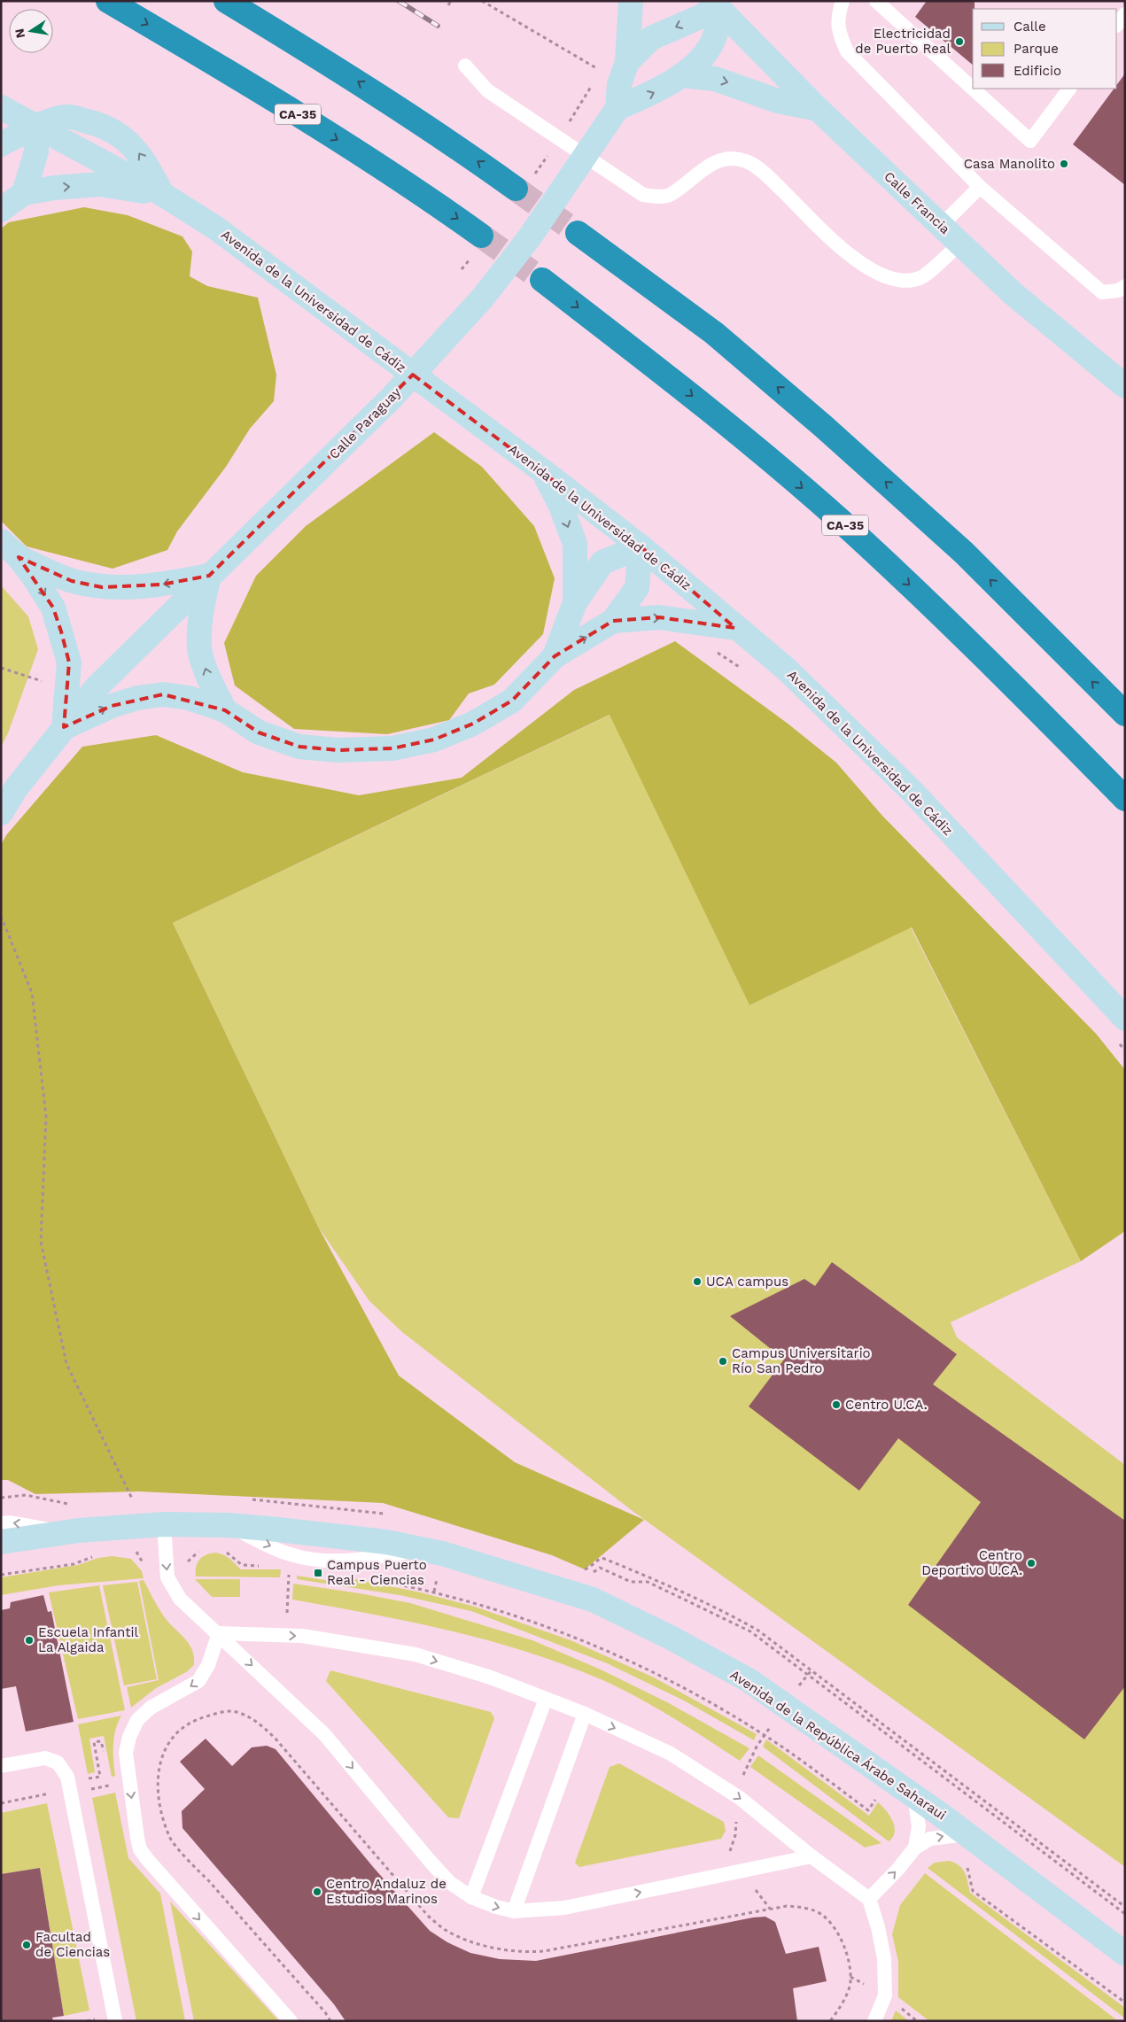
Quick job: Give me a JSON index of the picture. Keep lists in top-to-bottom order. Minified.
{"streets":{"highway":["CA-35"],"street":["Calle Francia","Avenida de la Universidad de Cádiz","Calle Paraguay","Avenida de la República Árabe Saharaui"]},"places":{"other":["Electricidad de Puerto Real","Casa Manolito","UCA campus","Campus Universitario Río San Pedro","Centro U.CA.","Centro Deportivo U.CA.","Escuela Infantil La Algaida","Centro Andaluz de Estudios Marinos","Facultad de Ciencias"],"transit":["Campus Puerto Real - Ciencias"]},"legend":["Calle","Parque","Edificio"],"north":"left"}
